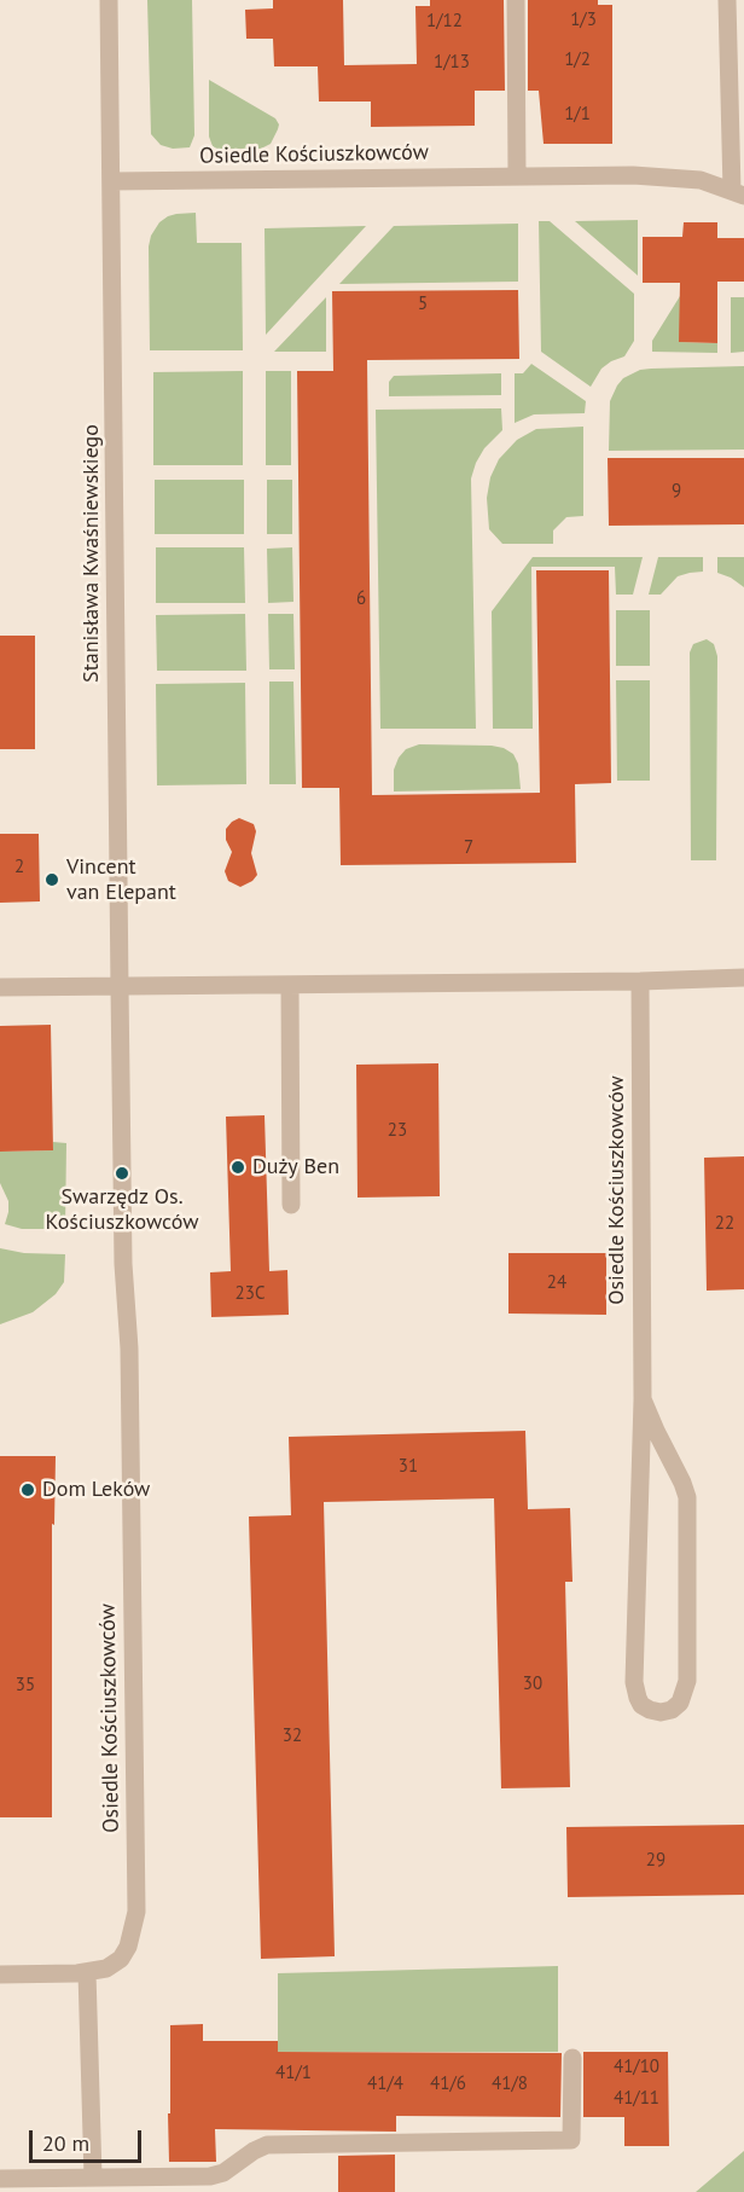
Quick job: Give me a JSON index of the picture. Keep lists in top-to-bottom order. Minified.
{"streets":{"street":["Osiedle Kościuszkowców","Stanisława Kwaśniewskiego"]},"crossings":[["Osiedle Kościuszkowców","Stanisława Kwaśniewskiego"]],"places":["Vincent van Elepant","Duży Ben","Swarzędz Os. Kościuszkowców","Dom Leków"],"house_numbers":["1/3","1/12","1/2","1/13","1/1","5","9","6","7","2","23","22","24","23C","31","30","35","32","29","41/10","41/1","41/4","41/6","41/8","41/11"],"scale_bar":"20 m"}
